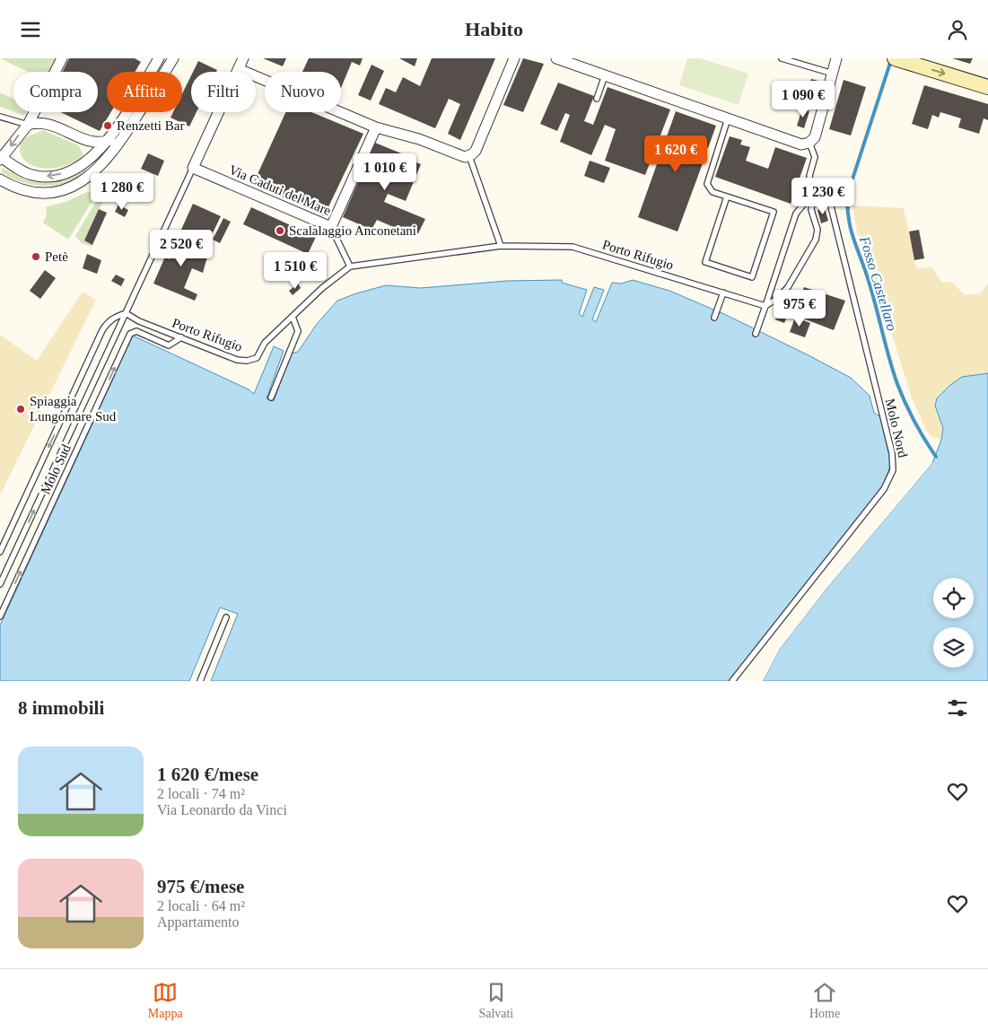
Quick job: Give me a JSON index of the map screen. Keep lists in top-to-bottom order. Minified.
{"streets":{"street":["Via Caduti del Mare"],"lane":["Porto Rifugio","Molo Nord","Molo Sud"]},"crossings":[["Porto Rifugio","Molo Sud"]],"water":["Fosso Castellaro"],"places":["Renzetti Bar","Scalalaggio Anconetani","Petè","Spiaggia Lungomare Sud"],"page":{"header":"Habito","chip":["Compra","Affitta","Filtri","Nuovo"],"price":["1 090 €","1 620 €","1 010 €","1 280 €","1 230 €","2 520 €","1 510 €","975 €"],"heading":"8 immobili","list":[{"name":"1 620 €/mese","note":"2 locali · 74 m² · Via Leonardo da Vinci"},{"name":"975 €/mese","note":"2 locali · 64 m² · Appartamento"}],"tabs":["Mappa","Salvati","Home"]}}
